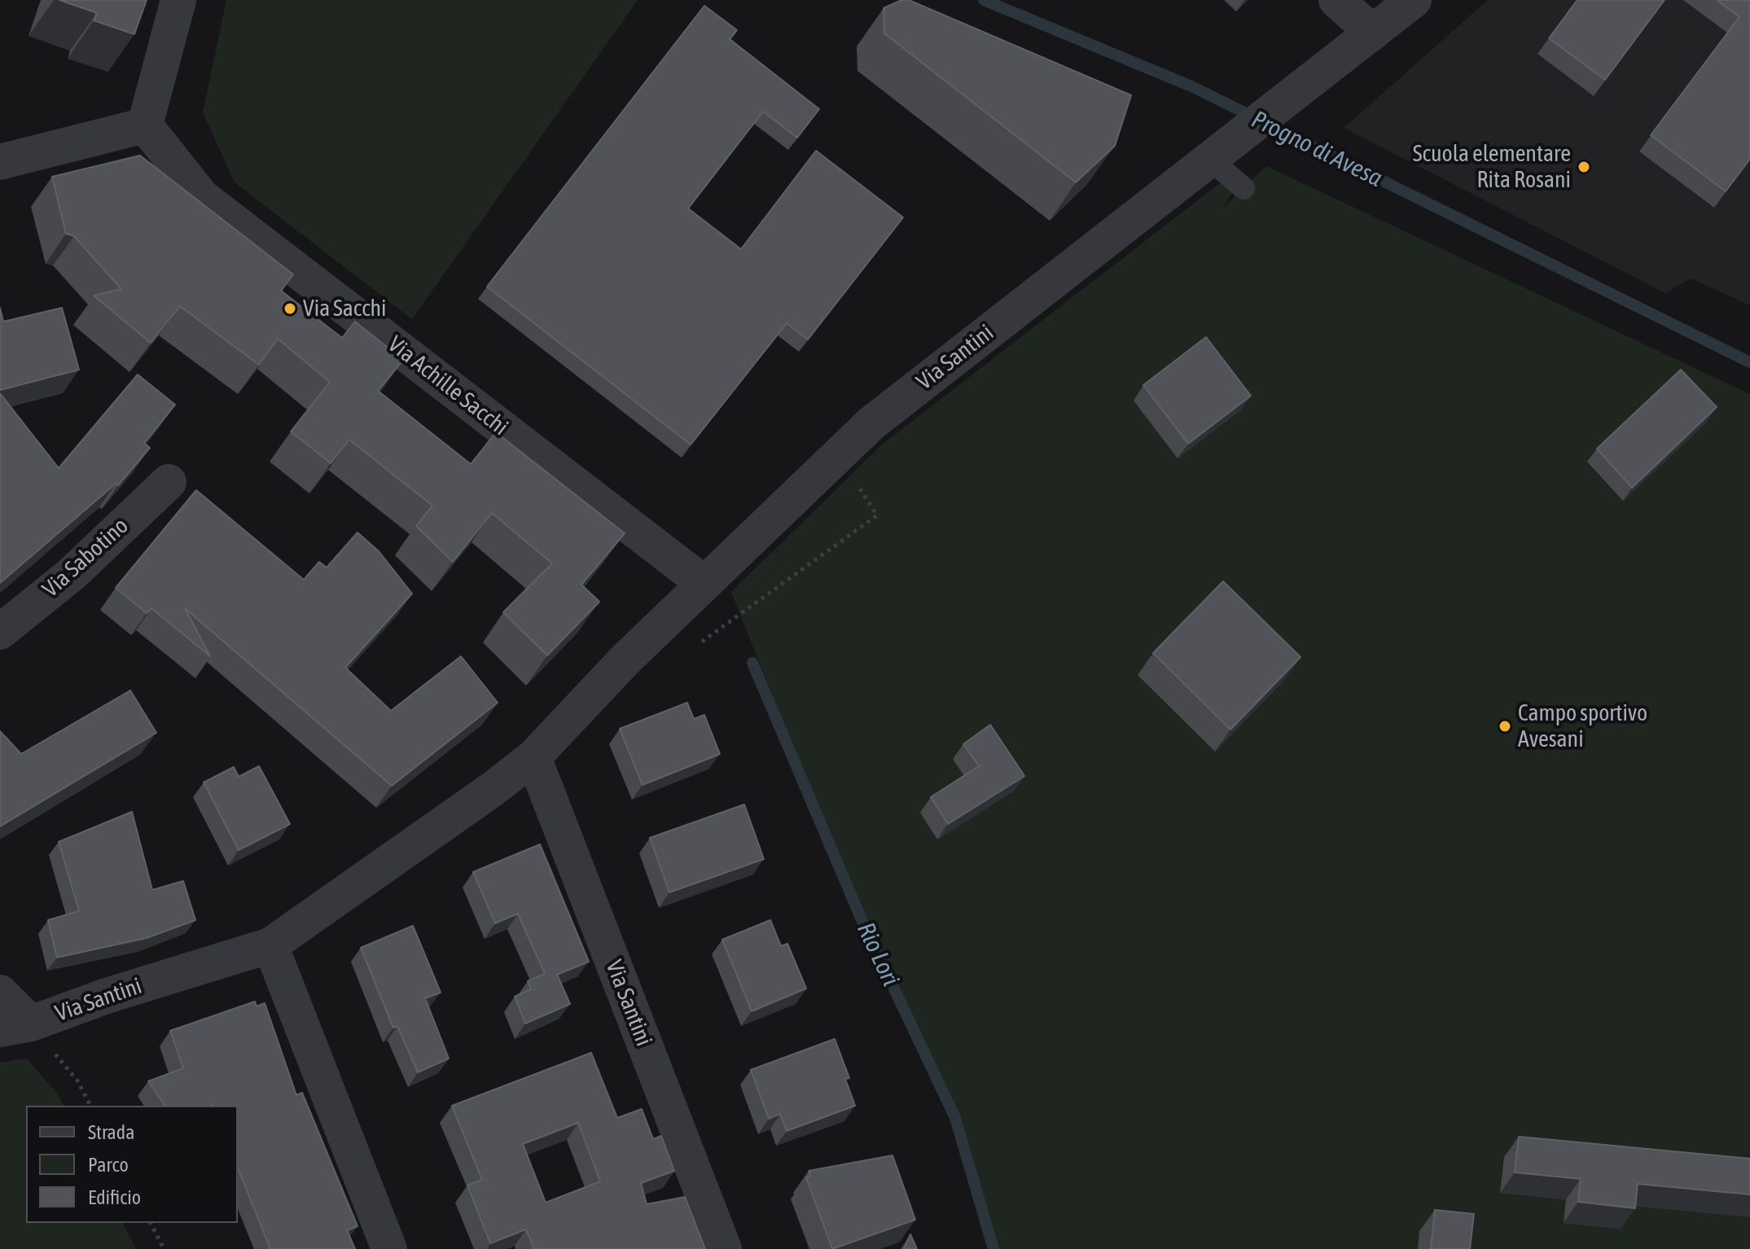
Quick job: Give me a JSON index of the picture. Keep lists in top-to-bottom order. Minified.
{"streets":{"street":["Via Santini","Via Achille Sacchi","Via Sabotino"]},"crossings":[["Via Santini","Via Achille Sacchi"]],"water":["Progno di Avesa","Rio Lori"],"places":["Scuola elementare Rita Rosani","Via Sacchi","Campo sportivo Avesani"],"legend":["Strada","Parco","Edificio"]}
